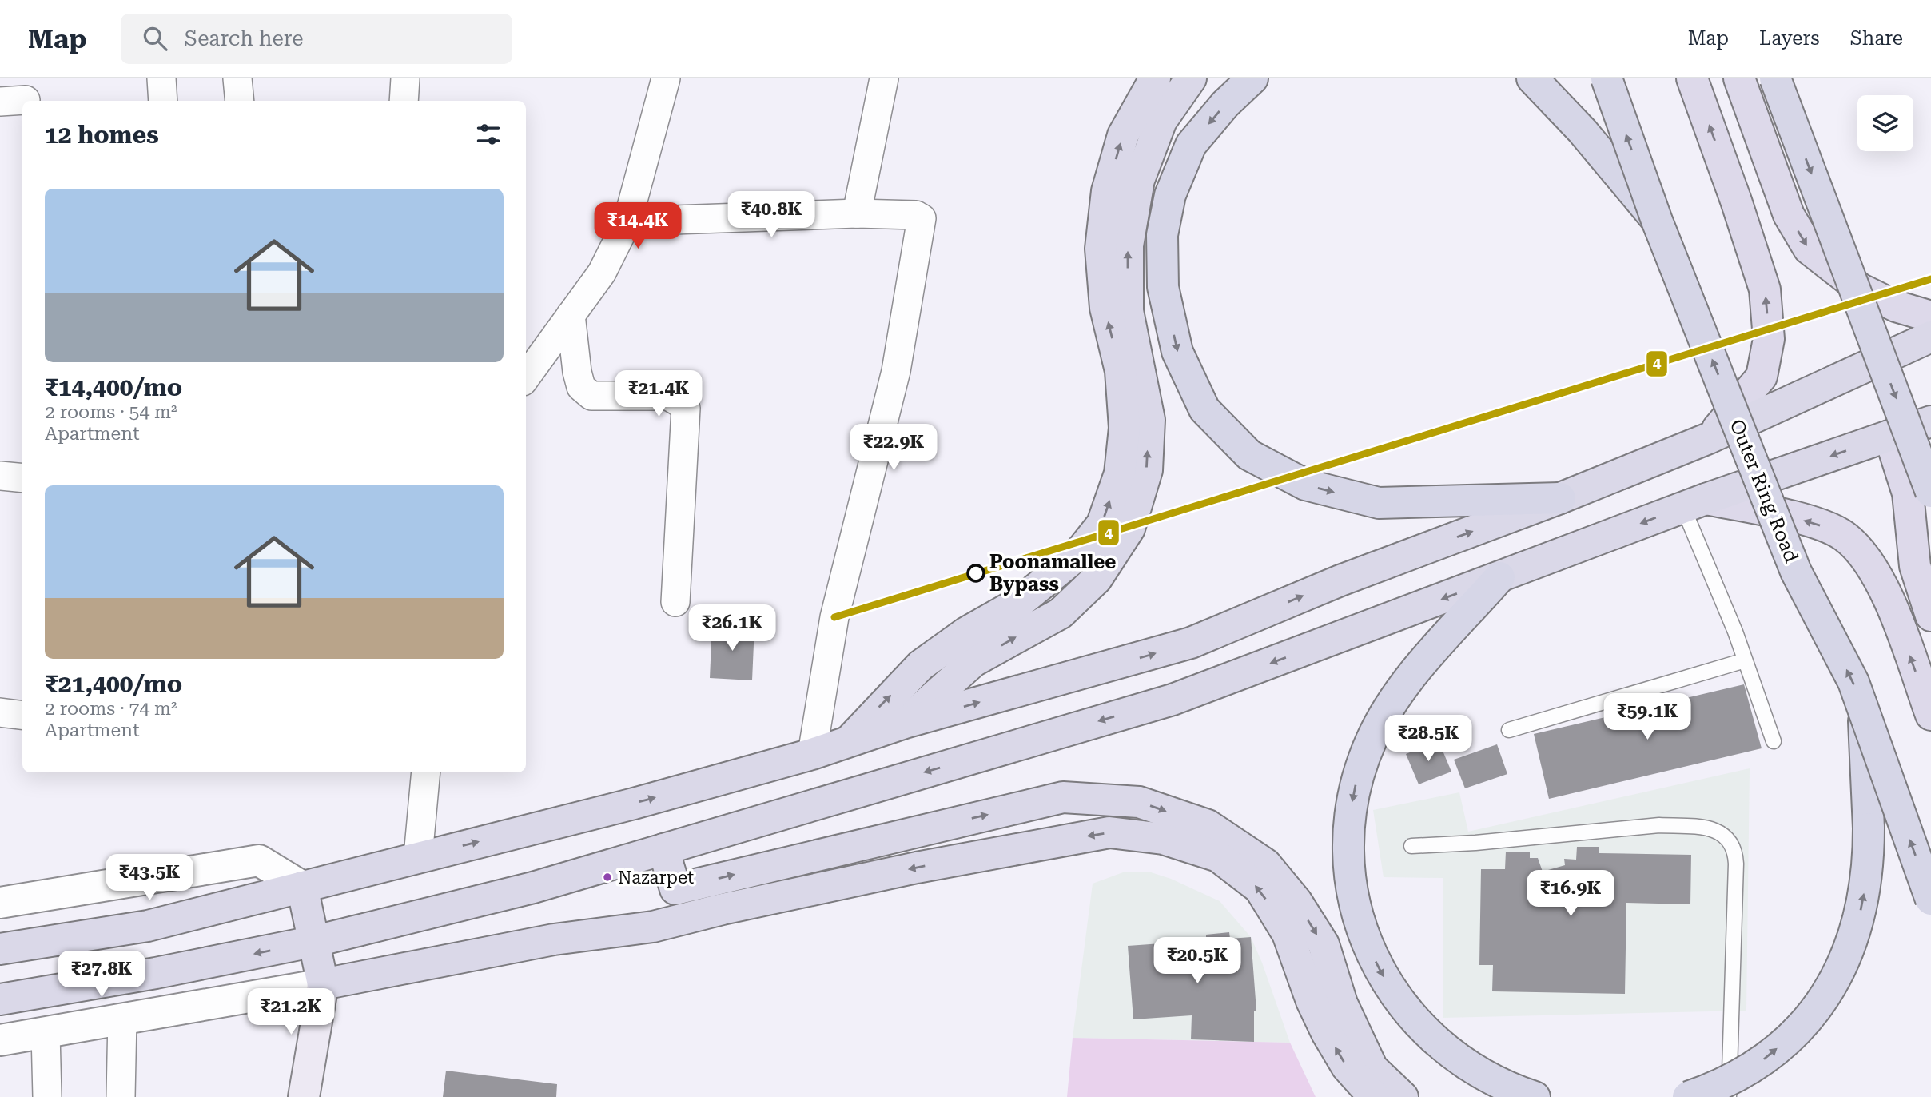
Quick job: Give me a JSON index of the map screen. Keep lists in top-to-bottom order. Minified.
{"streets":{"highway":["Outer Ring Road"]},"places":["Poonamallee Bypass","Nazarpet"],"lines":["transit line 4"],"page":{"header":"Map","search":"Search here","nav":["Map","Layers","Share"],"heading":"12 homes","list":[{"name":"₹14,400/mo","note":"2 rooms · 54 m² · Apartment"},{"name":"₹21,400/mo","note":"2 rooms · 74 m² · Apartment"}],"price":["₹40.8K","₹14.4K","₹21.4K","₹22.9K","₹26.1K","₹59.1K","₹28.5K","₹43.5K","₹16.9K","₹20.5K","₹27.8K","₹21.2K"]}}
